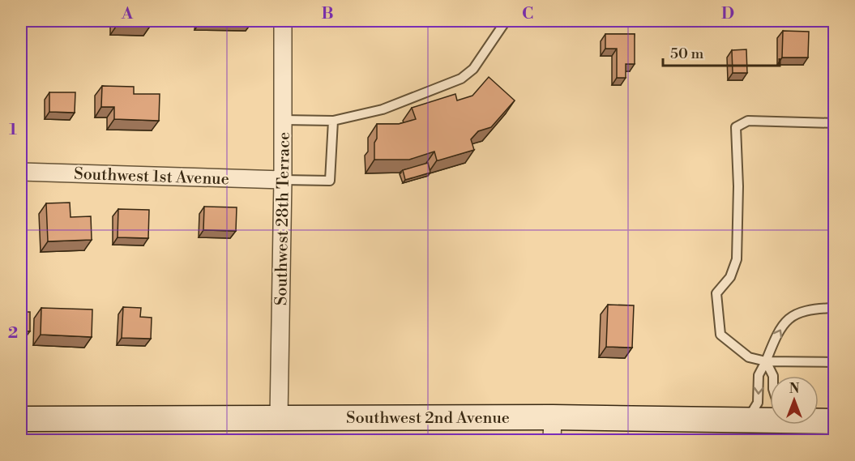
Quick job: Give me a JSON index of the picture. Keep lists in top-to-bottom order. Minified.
{"streets":{"main road":["Southwest 2nd Avenue"],"street":["Southwest 1st Avenue","Southwest 28th Terrace"]},"crossings":[["Southwest 1st Avenue","Southwest 28th Terrace"],["Southwest 28th Terrace","Southwest 2nd Avenue"]],"scale_bar":"50 m","north":"top","grid":{"columns":["A","B","C","D"],"rows":["1","2"]}}
